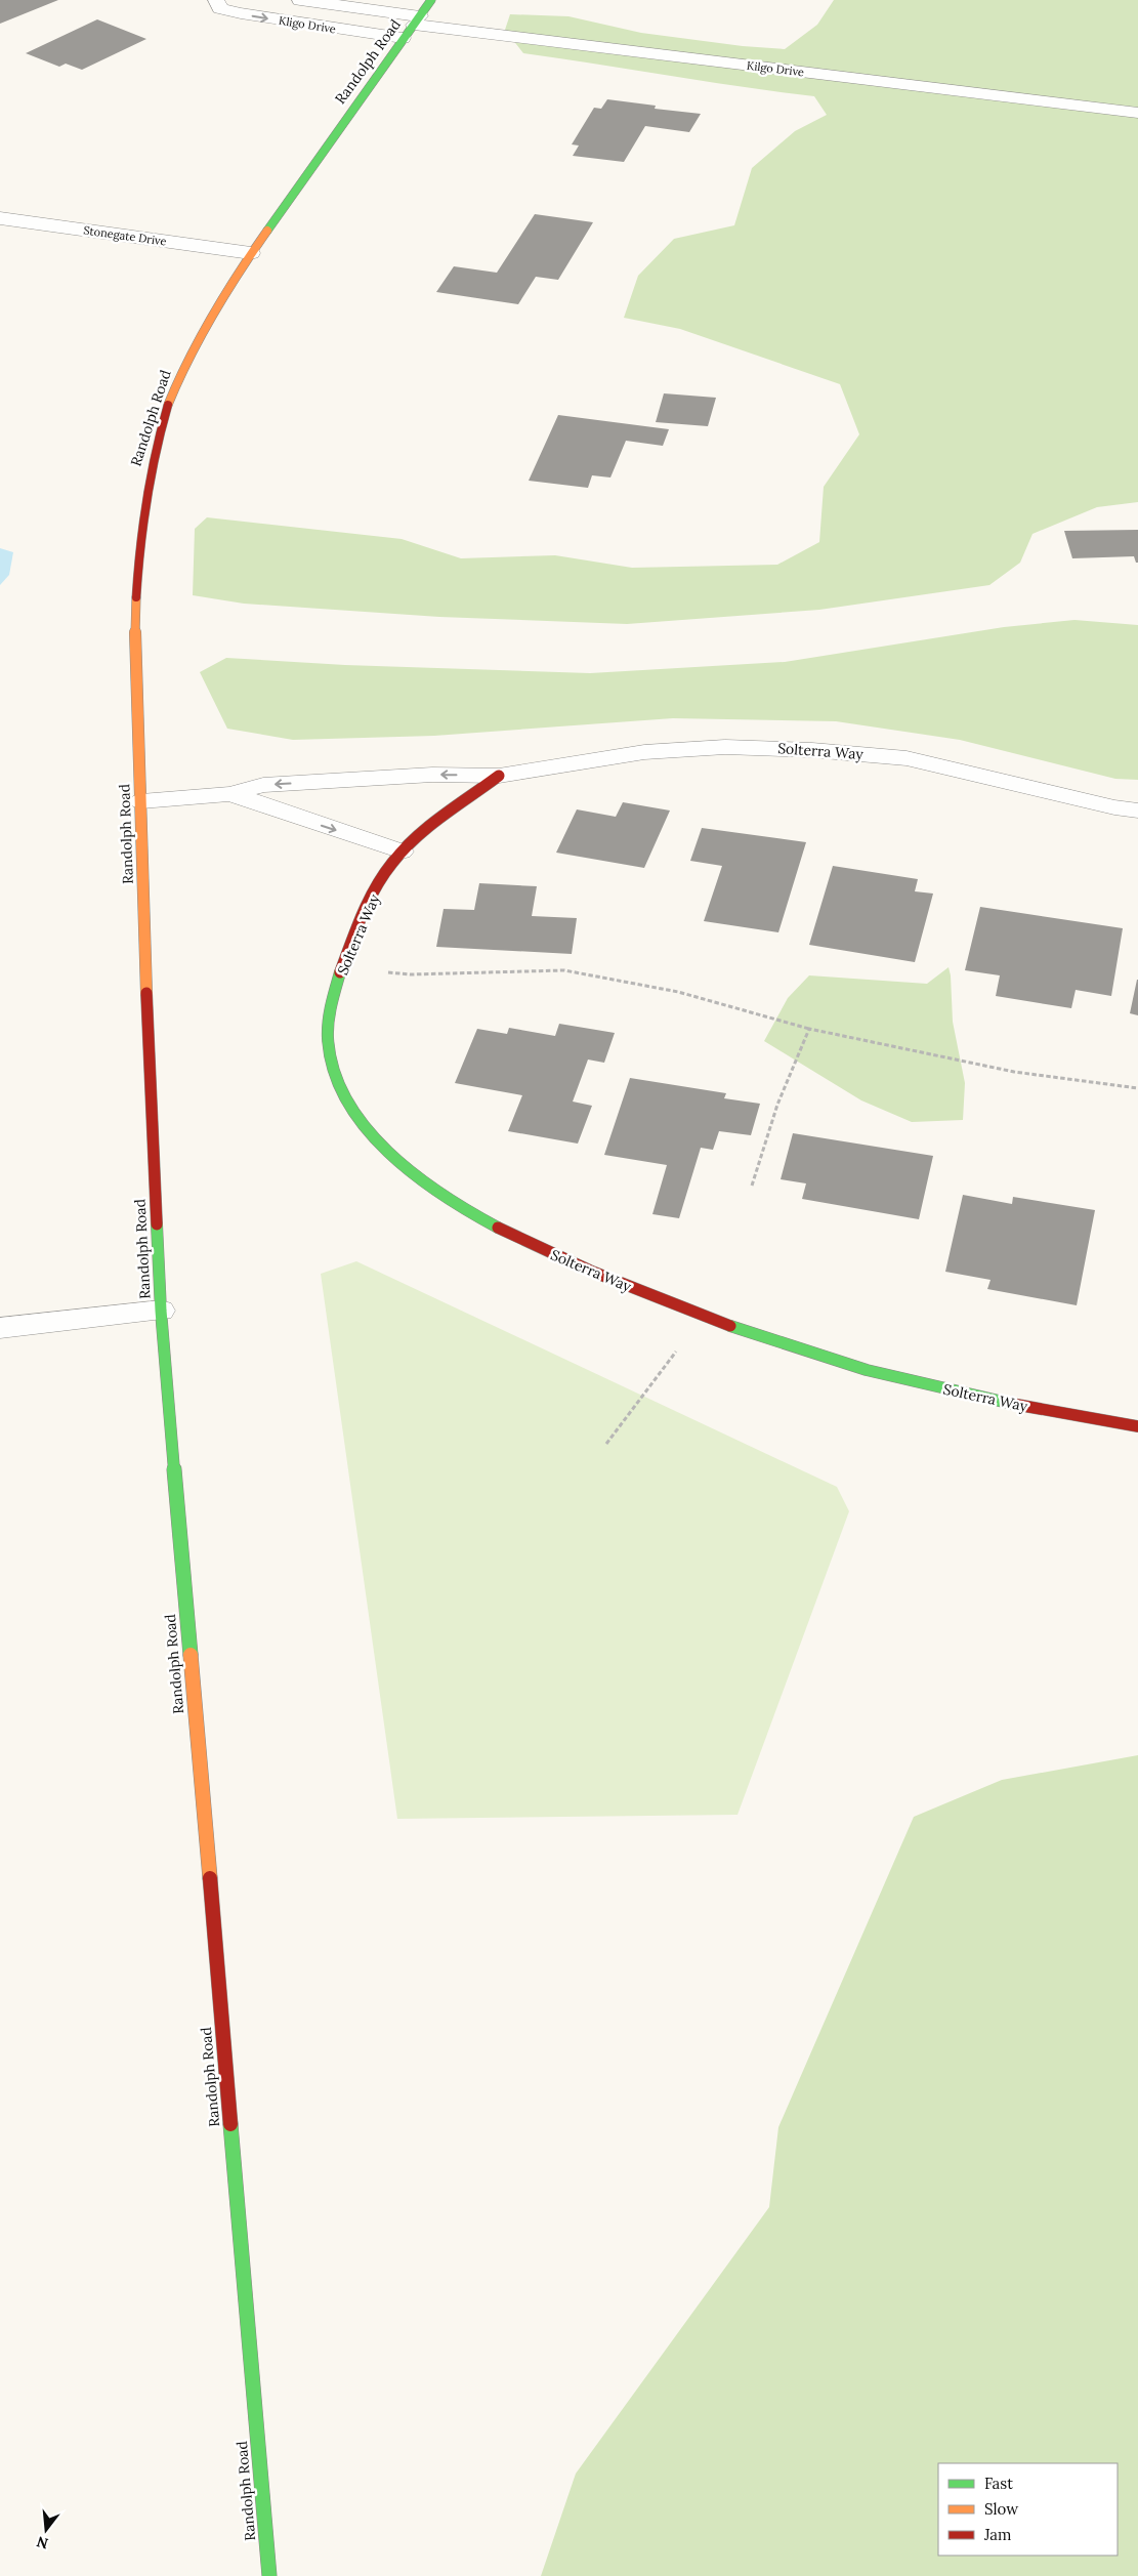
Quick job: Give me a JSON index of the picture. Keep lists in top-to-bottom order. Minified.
{"streets":{"street":["Kligo Drive","Randolph Road","Kilgo Drive","Stonegate Drive","Solterra Way"]},"crossings":[["Kligo Drive","Randolph Road"],["Kligo Drive","Kilgo Drive"],["Randolph Road","Kilgo Drive"],["Randolph Road","Stonegate Drive"],["Randolph Road","Solterra Way"]],"legend":["Fast","Slow","Jam"],"north":"bottom"}
